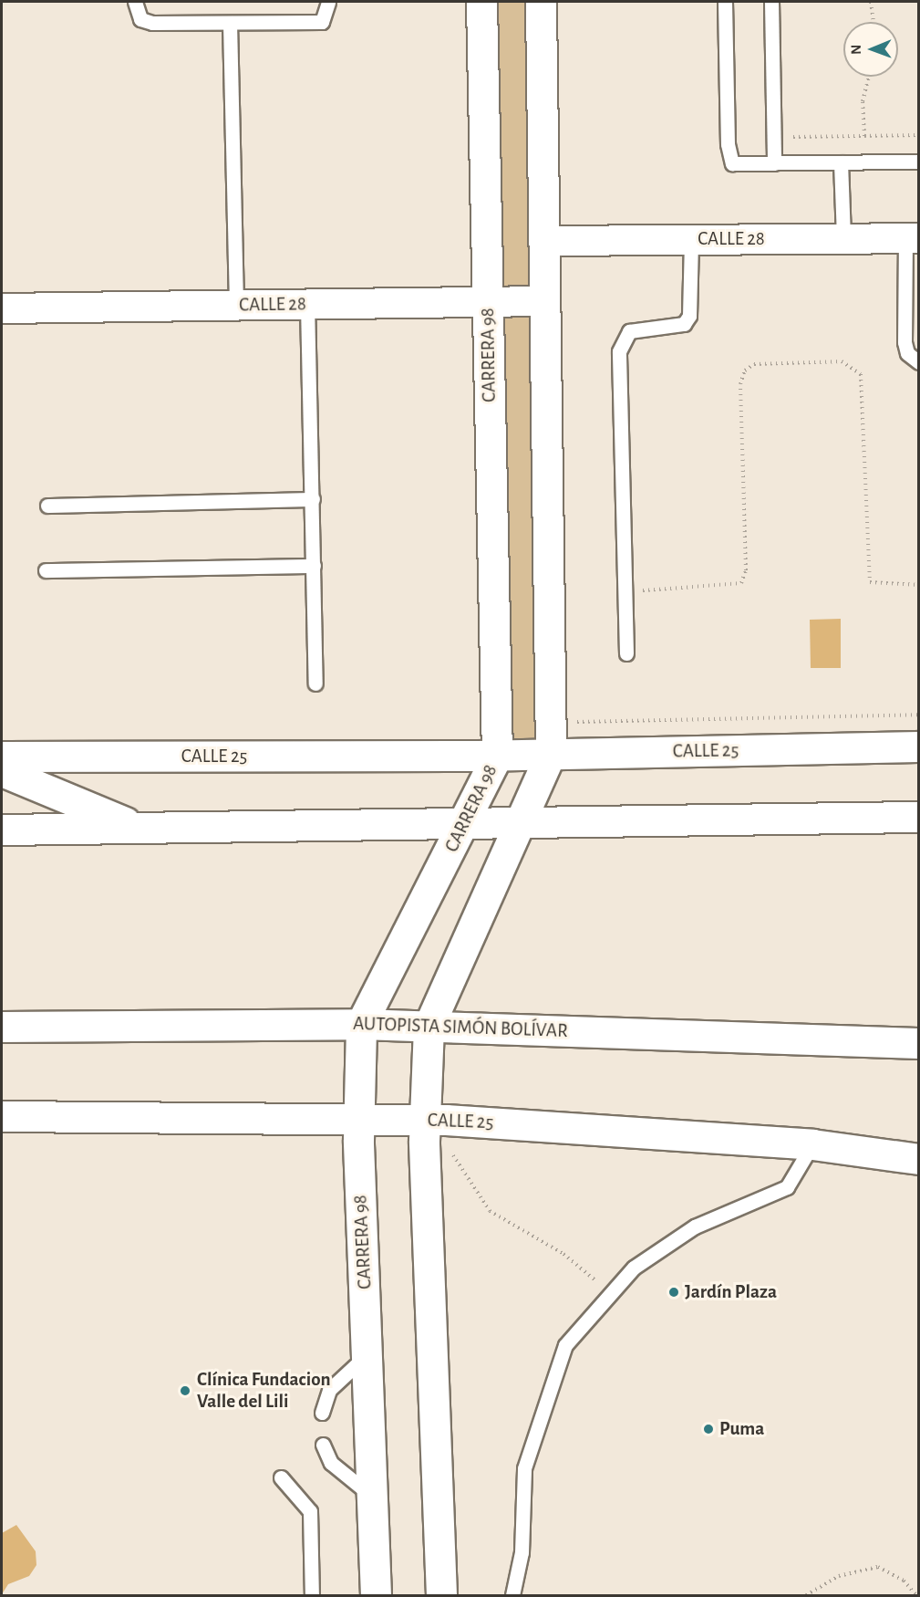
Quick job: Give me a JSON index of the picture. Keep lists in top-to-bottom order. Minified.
{"streets":{"main road":["CARRERA 98","CALLE 25","AUTOPISTA SIMÓN BOLÍVAR"],"street":["CALLE 28"]},"crossings":[["CALLE 28","CARRERA 98"],["CARRERA 98","CALLE 25"],["CARRERA 98","AUTOPISTA SIMÓN BOLÍVAR"]],"places":["Jardín Plaza","Clínica Fundacion Valle del Lili","Puma"],"north":"left"}
